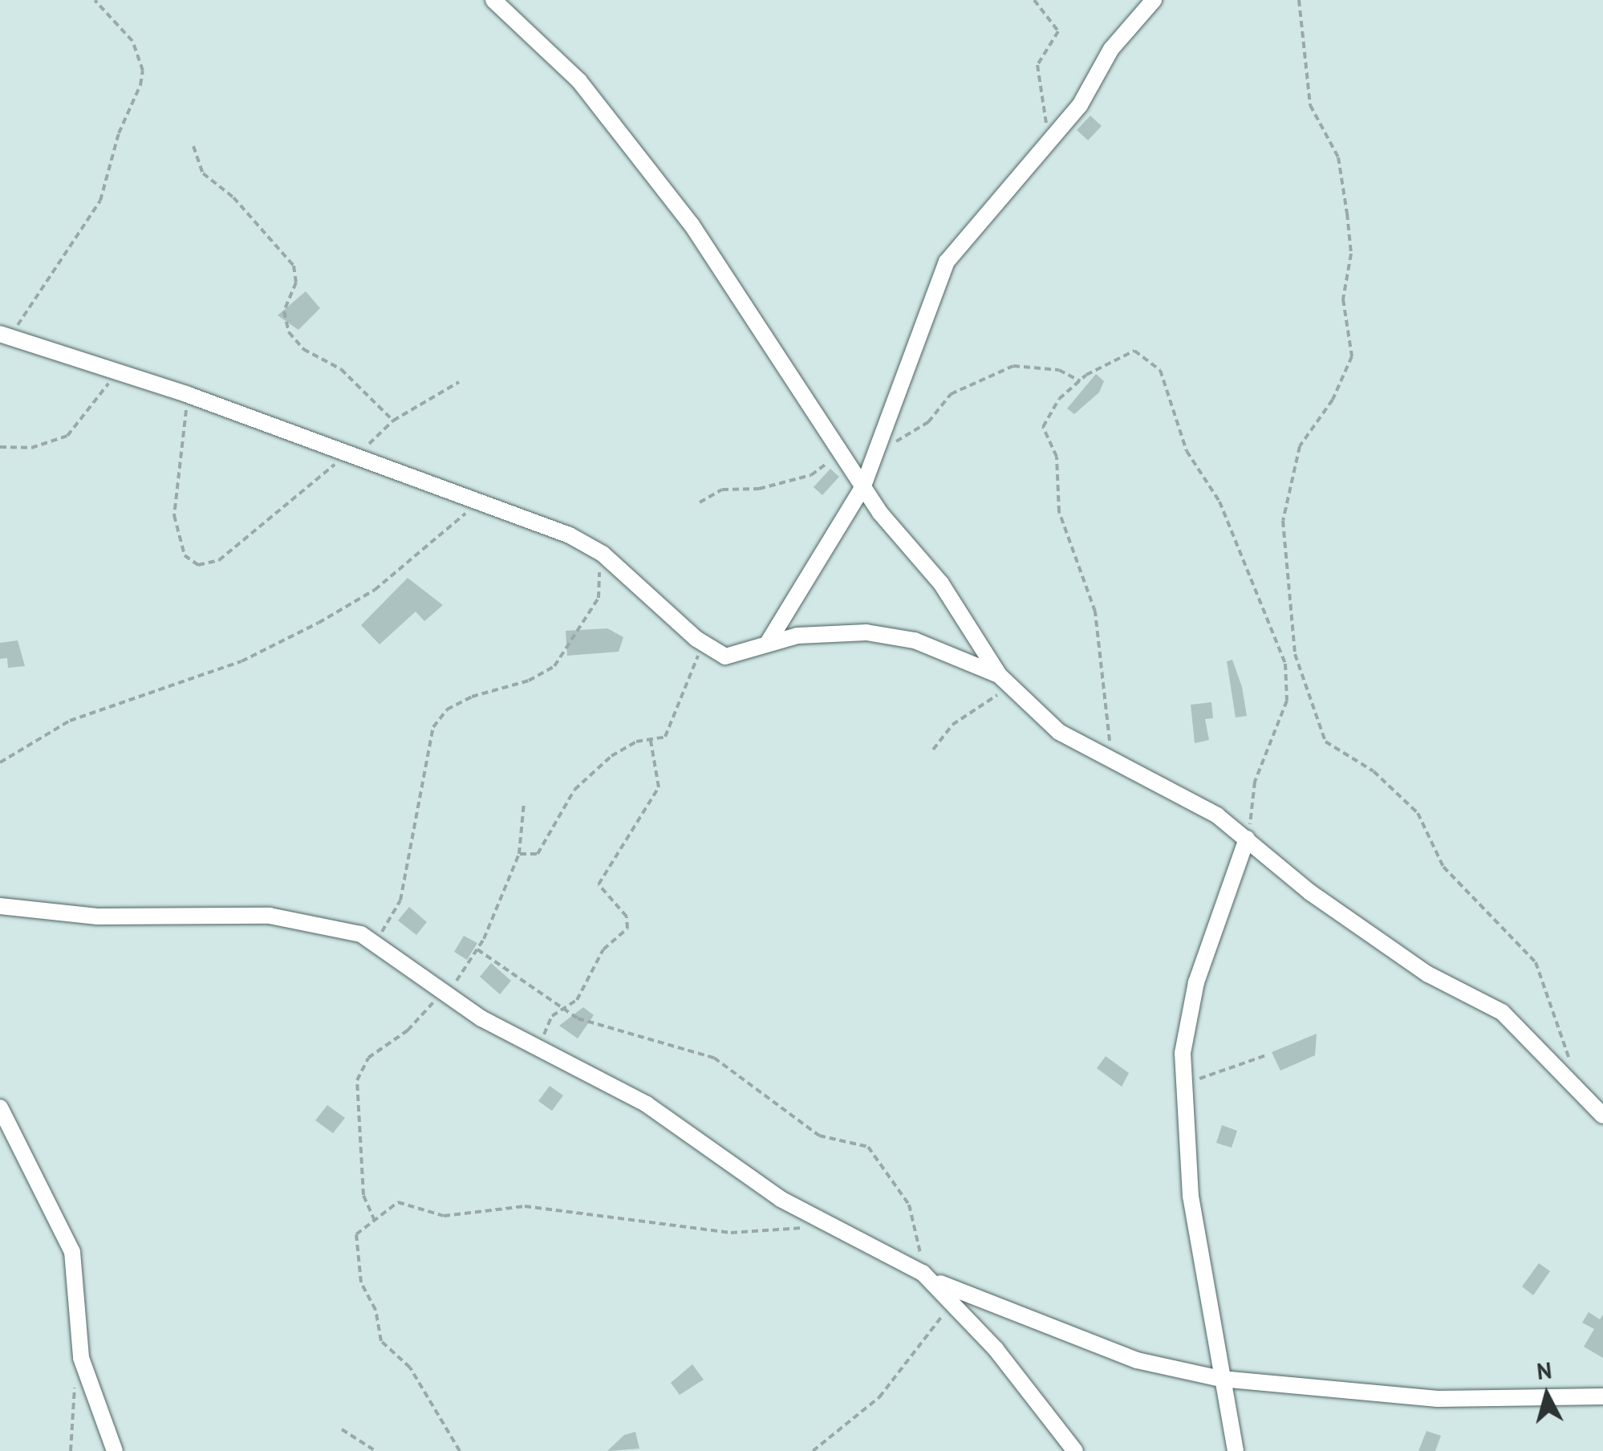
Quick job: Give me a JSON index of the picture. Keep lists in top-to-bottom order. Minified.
{"north":"top"}
